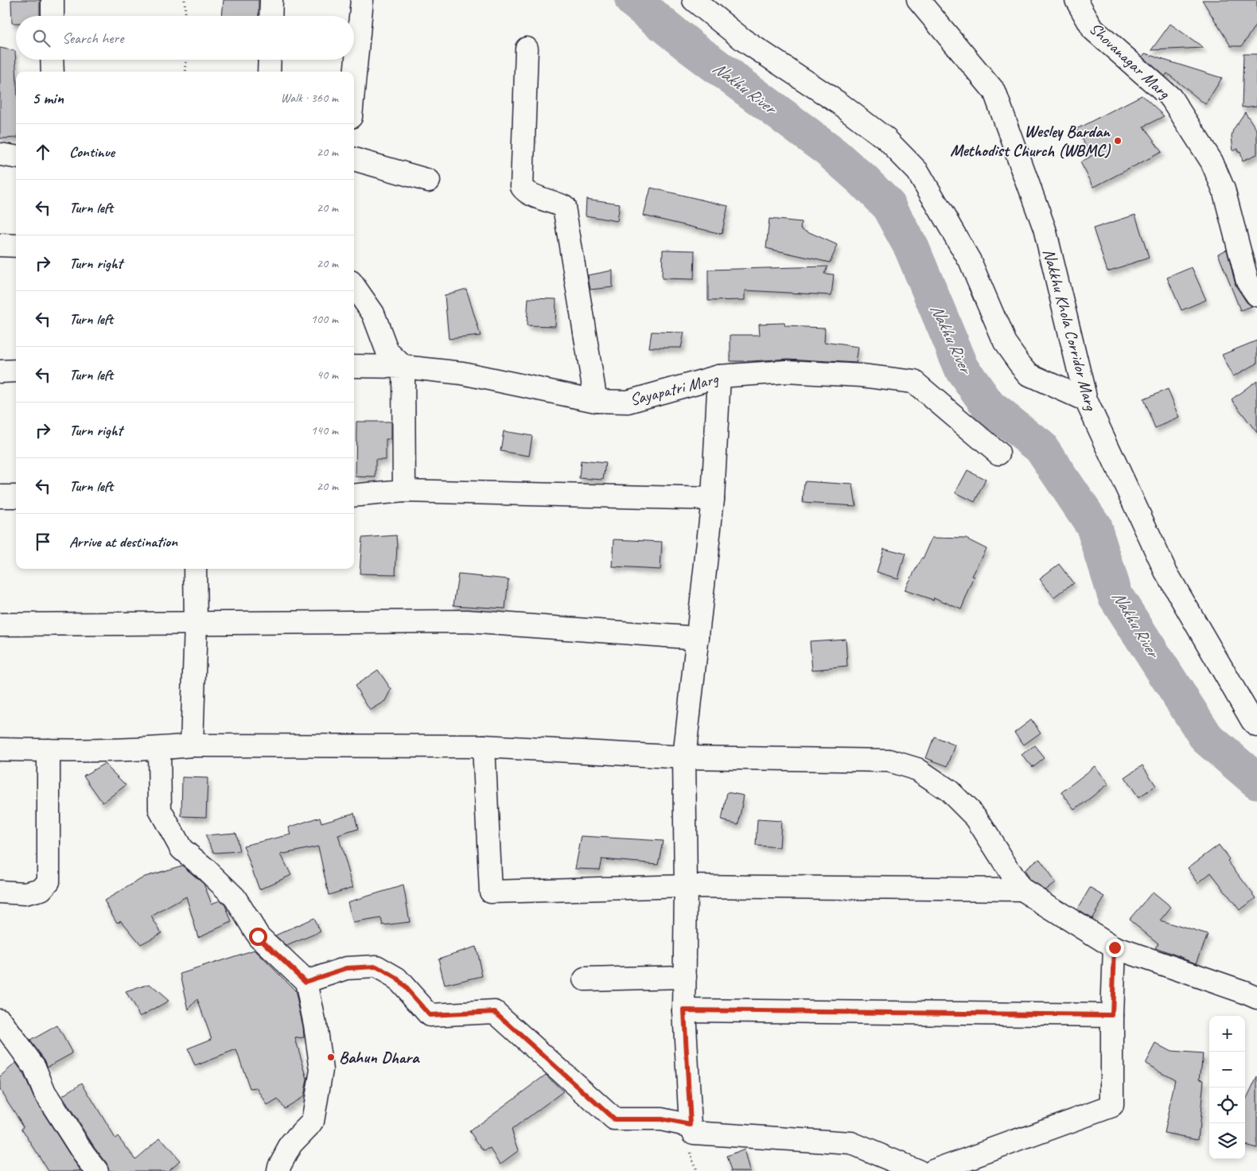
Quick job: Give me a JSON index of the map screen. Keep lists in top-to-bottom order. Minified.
{"streets":{"street":["Shovanagar Marg","Nakkhu Khola Corridor Marg","Sayapatri Marg"]},"water":["Nakhu River"],"places":["Wesley Bardan Methodist Church (WBMC)","Bahun Dhara"],"page":{"search":"Search here","heading":["5 min","Walk · 360 m"],"list":[["Continue","20 m"],["Turn left","20 m"],["Turn right","20 m"],["Turn left","100 m"],["Turn left","40 m"],["Turn right","140 m"],["Turn left","20 m"],"Arrive at destination"],"map_buttons":["+","−"]}}
